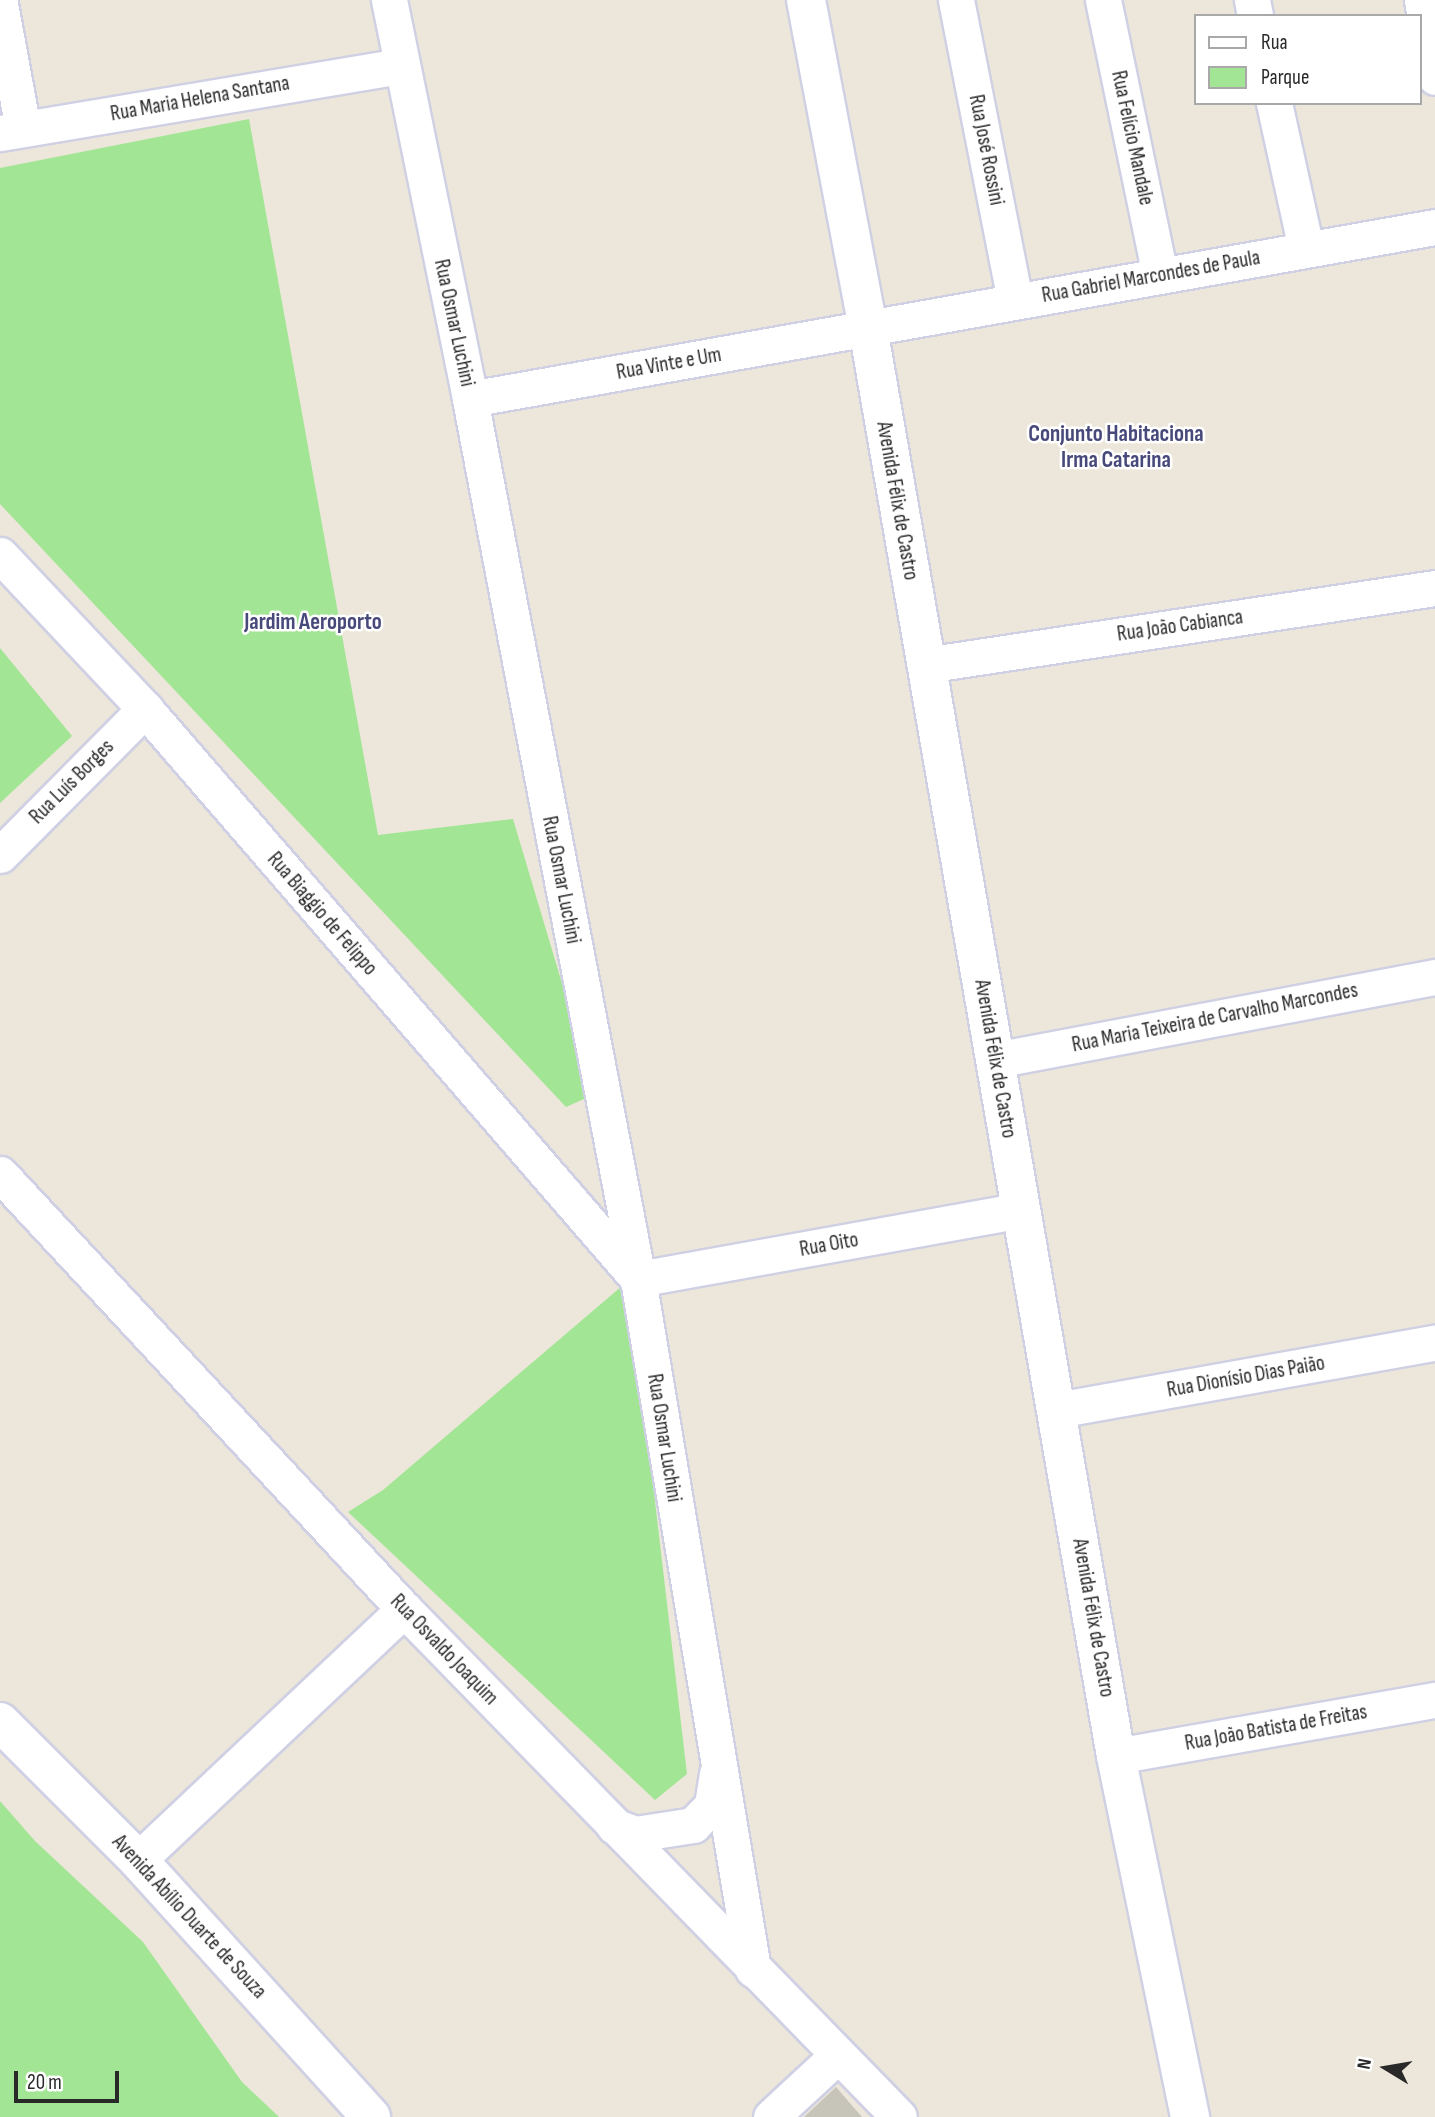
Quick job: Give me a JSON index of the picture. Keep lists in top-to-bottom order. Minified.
{"streets":{"street":["Rua Maria Helena Santana","Rua Felício Mandale","Rua José Rossini","Rua Gabriel Marcondes de Paula","Rua Osmar Luchini","Rua Vinte e Um","Avenida Félix de Castro","Rua João Cabianca","Rua Luís Borges","Rua Biaggio de Felippo","Rua Maria Teixeira de Carvalho Marcondes","Rua Oito","Rua Dionísio Dias Paião","Rua Osvaldo Joaquim","Rua João Batista de Freitas","Avenida Abílio Duarte de Souza"]},"crossings":[["Rua Maria Helena Santana","Rua Osmar Luchini"],["Rua Felício Mandale","Rua Gabriel Marcondes de Paula"],["Rua José Rossini","Rua Gabriel Marcondes de Paula"],["Rua Gabriel Marcondes de Paula","Rua Vinte e Um"],["Rua Gabriel Marcondes de Paula","Avenida Félix de Castro"],["Rua Osmar Luchini","Rua Vinte e Um"],["Rua Osmar Luchini","Rua Biaggio de Felippo"],["Rua Osmar Luchini","Rua Oito"],["Rua Osmar Luchini","Rua Osvaldo Joaquim"],["Rua Vinte e Um","Avenida Félix de Castro"],["Avenida Félix de Castro","Rua João Cabianca"],["Avenida Félix de Castro","Rua Maria Teixeira de Carvalho Marcondes"],["Avenida Félix de Castro","Rua Oito"],["Avenida Félix de Castro","Rua Dionísio Dias Paião"],["Avenida Félix de Castro","Rua João Batista de Freitas"],["Rua Luís Borges","Rua Biaggio de Felippo"],["Rua Biaggio de Felippo","Rua Oito"]],"districts":["Conjunto Habitaciona Irma Catarina","Jardim Aeroporto"],"legend":["Rua","Parque"],"scale_bar":"20 m","north":"left"}
